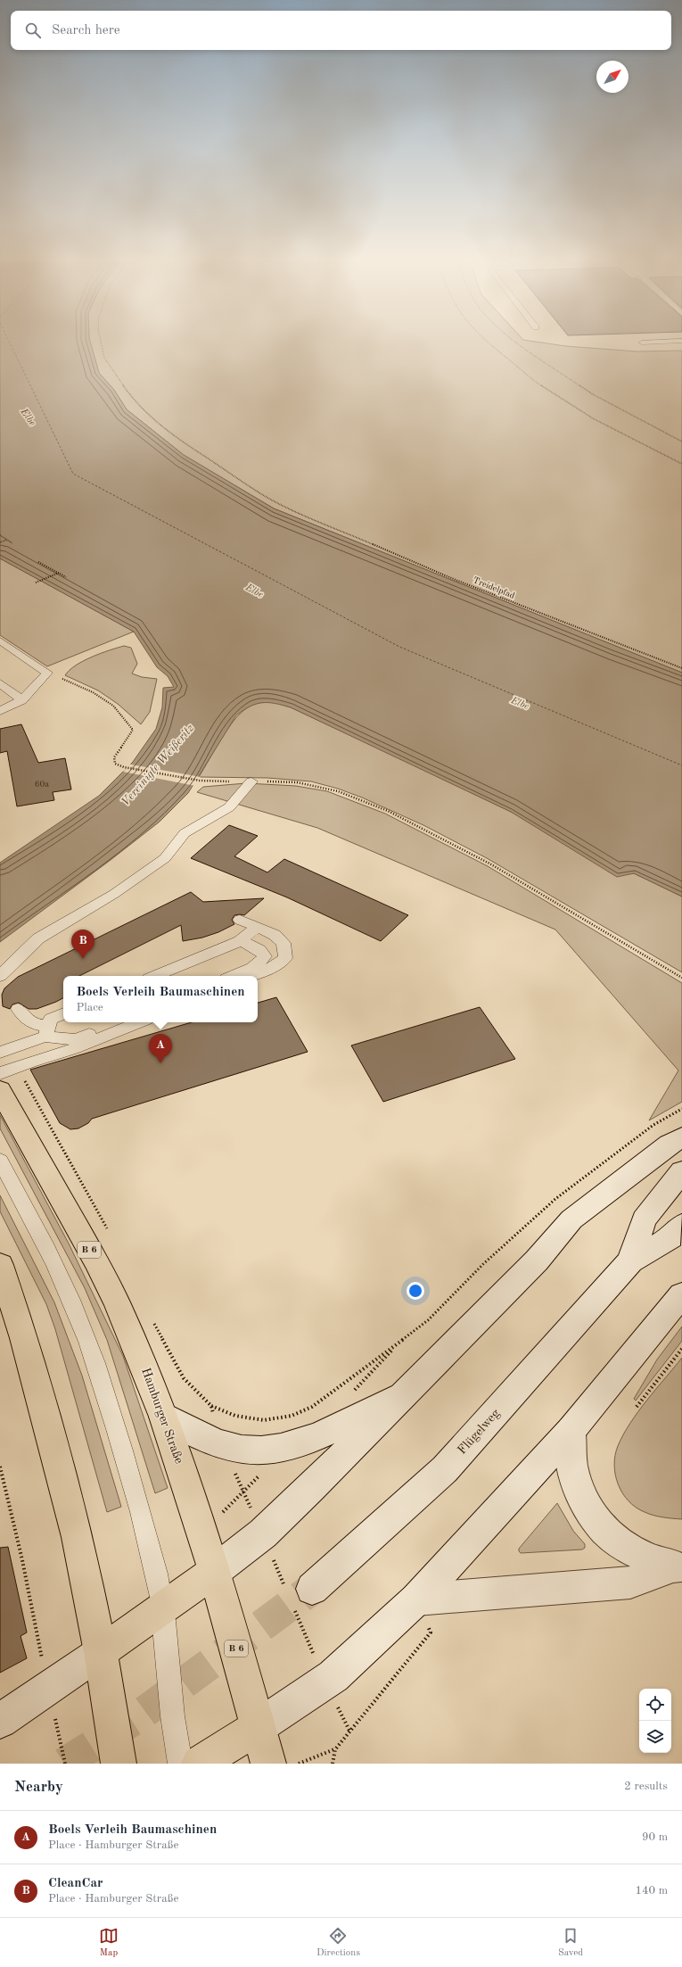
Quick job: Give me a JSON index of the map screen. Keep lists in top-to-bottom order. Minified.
{"streets":{"main road":["B 6","Hamburger Straße","Flügelweg"],"path":["Treidelpfad"]},"water":["Elbe","Vereinigte Weißeritz"],"house_numbers":["60a"],"north":"top right","page":{"search":"Search here","pins":["B","A"],"popup":["Boels Verleih Baumaschinen","Place"],"heading":["Nearby","2 results"],"list":[{"mark":"A","name":"Boels Verleih Baumaschinen","note":"Place · Hamburger Straße","value":"90 m"},{"mark":"B","name":"CleanCar","note":"Place · Hamburger Straße","value":"140 m"}],"nav":["Map","Directions","Saved"]}}
